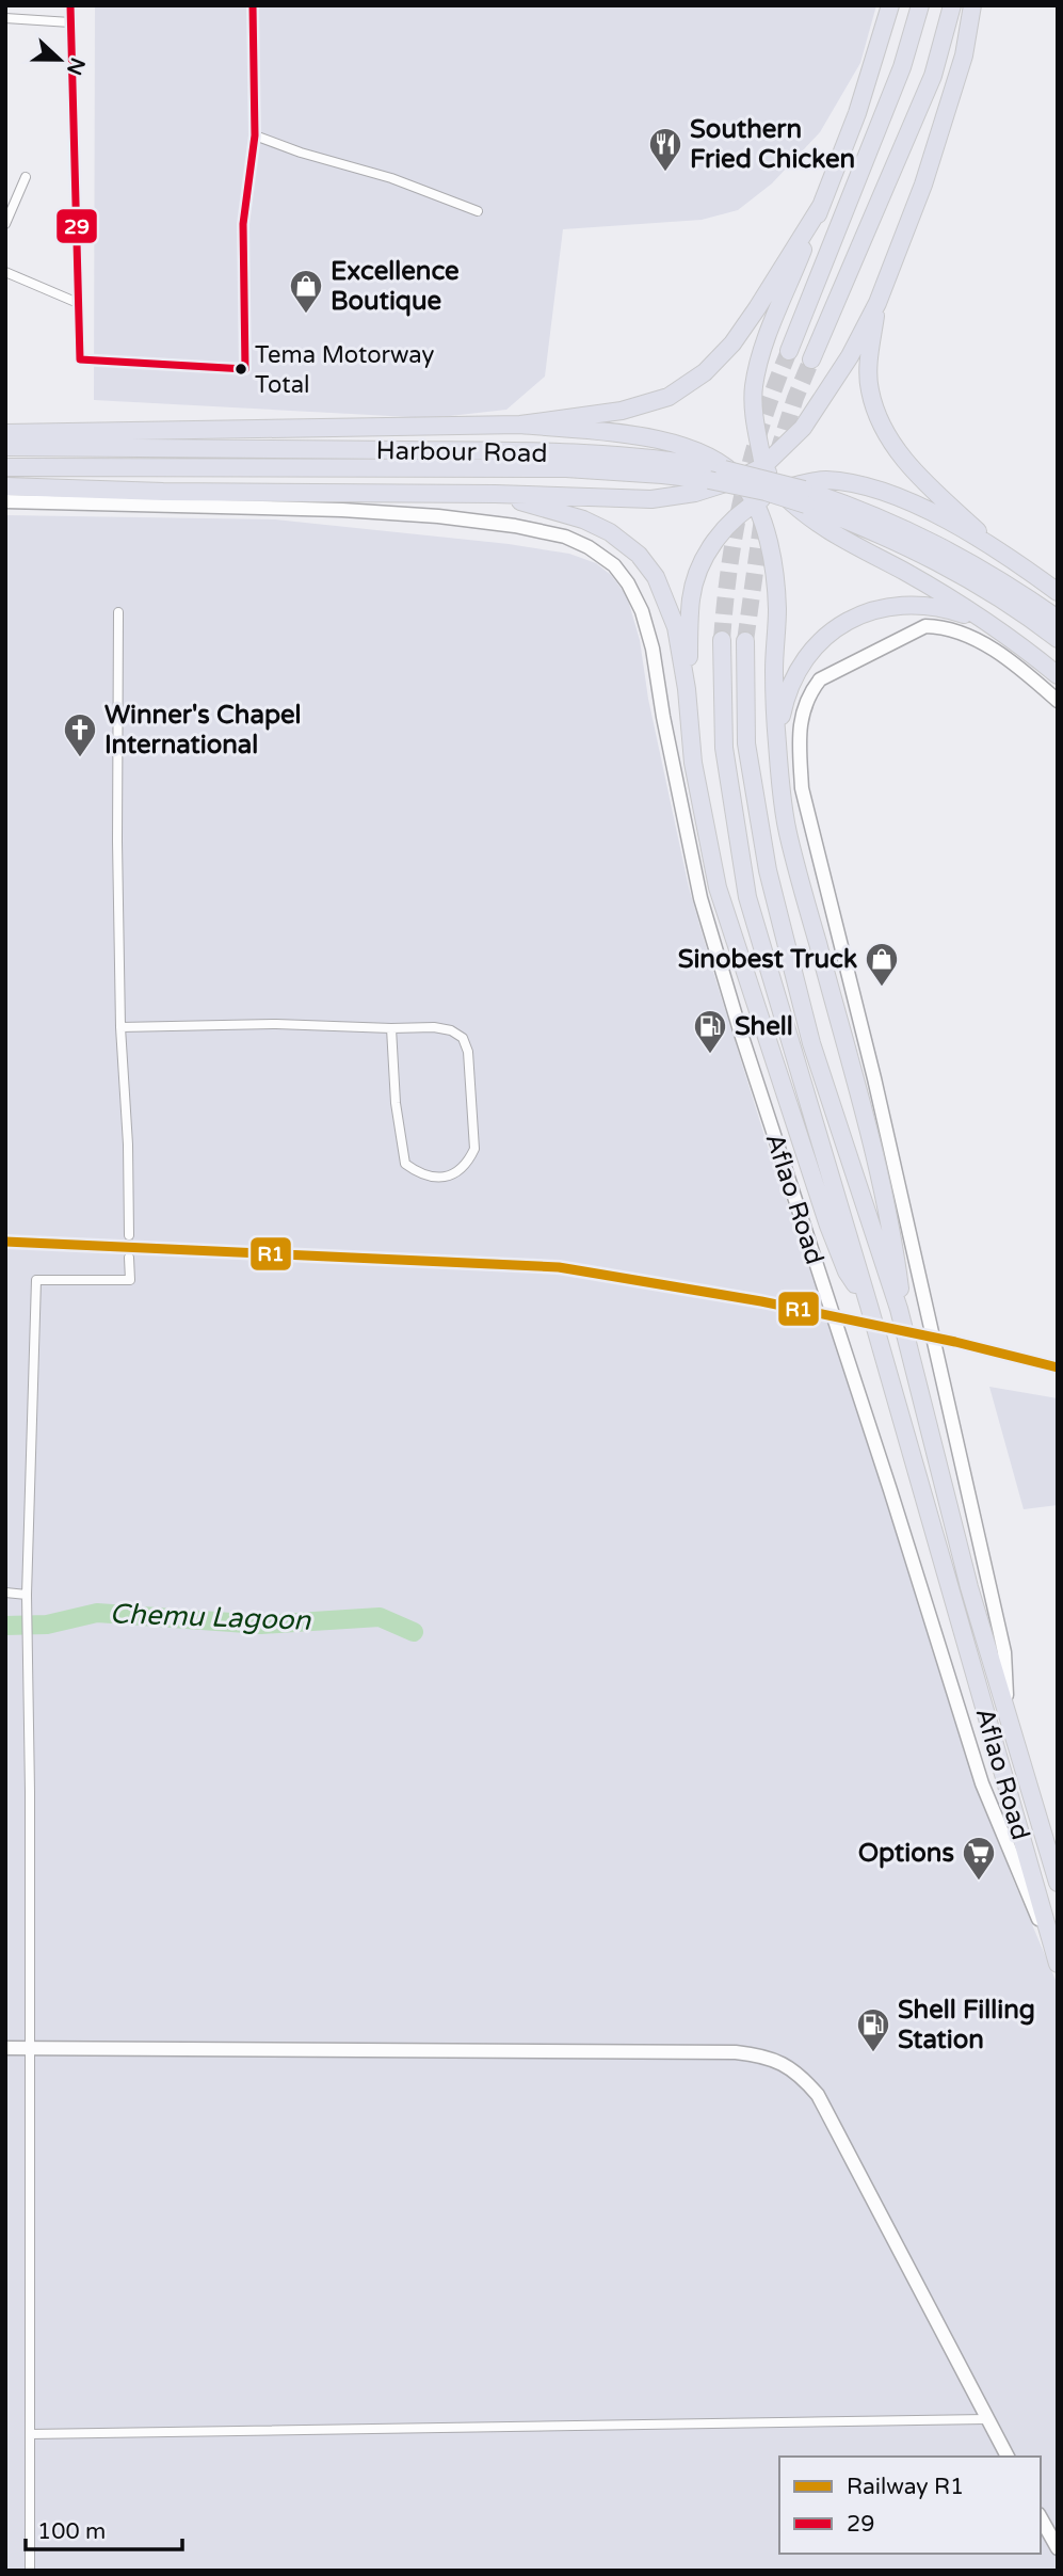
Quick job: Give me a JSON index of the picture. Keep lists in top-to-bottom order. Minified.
{"streets":{"highway":["Harbour Road","Aflao Road"]},"water":["Chemu Lagoon"],"places":{"restaurant":["Southern Fried Chicken"],"shop":["Excellence Boutique","Sinobest Truck"],"other":["Tema Motorway Total"],"church":["Winner's Chapel International"],"fuel station":["Shell","Shell Filling Station"],"supermarket":["Options"]},"lines":["transit line 29","rail line R1"],"legend":["Railway R1","29"],"scale_bar":"100 m","north":"right"}
